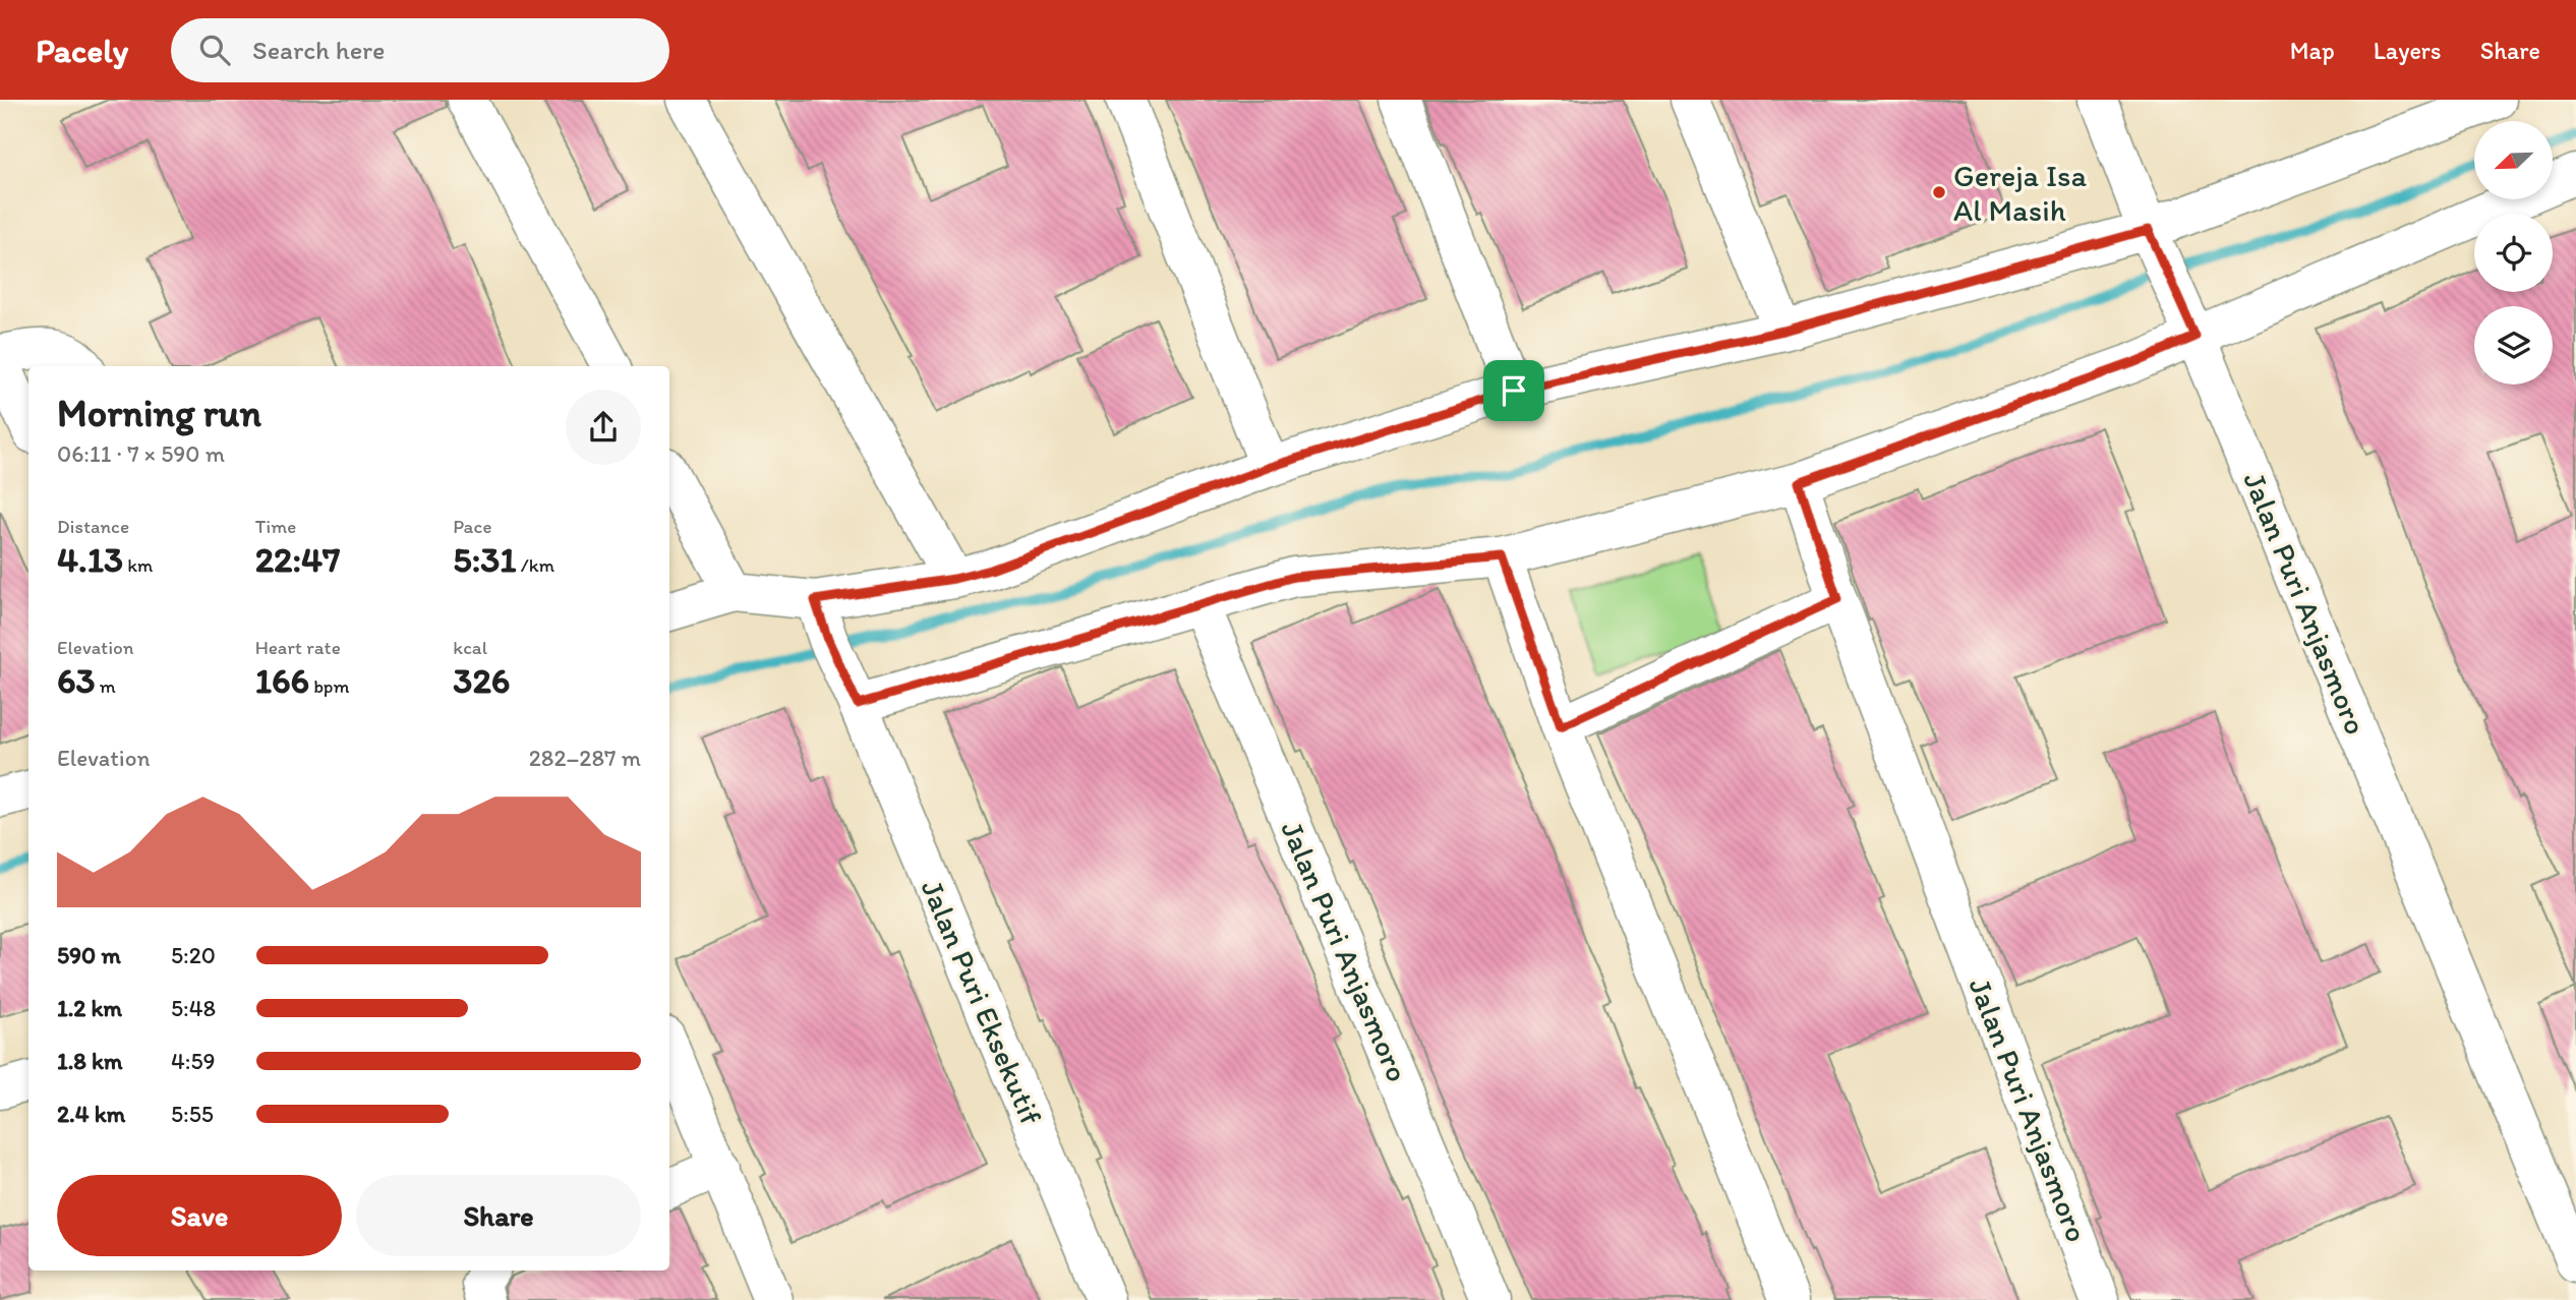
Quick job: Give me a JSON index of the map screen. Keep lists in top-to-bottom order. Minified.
{"streets":{"street":["Jalan Puri Anjasmoro","Jalan Puri Eksekutif"]},"places":["Gereja Isa Al Masih"],"north":"bottom left","page":{"header":"Pacely","search":"Search here","nav":["Map","Layers","Share"],"heading":["Morning run","06:11 · 7 × 590 m"],"stats":[["Distance","4.13 km"],["Time","22:47"],["Pace","5:31 /km"],["Elevation","63 m"],["Heart rate","166 bpm"],["kcal","326"]],"chart":["Elevation","282–287 m"],"list":[{"name":"590 m","note":"5:20"},{"name":"1.2 km","note":"5:48"},{"name":"1.8 km","note":"4:59"},{"name":"2.4 km","note":"5:55"}],"buttons":["Save","Share"]}}
